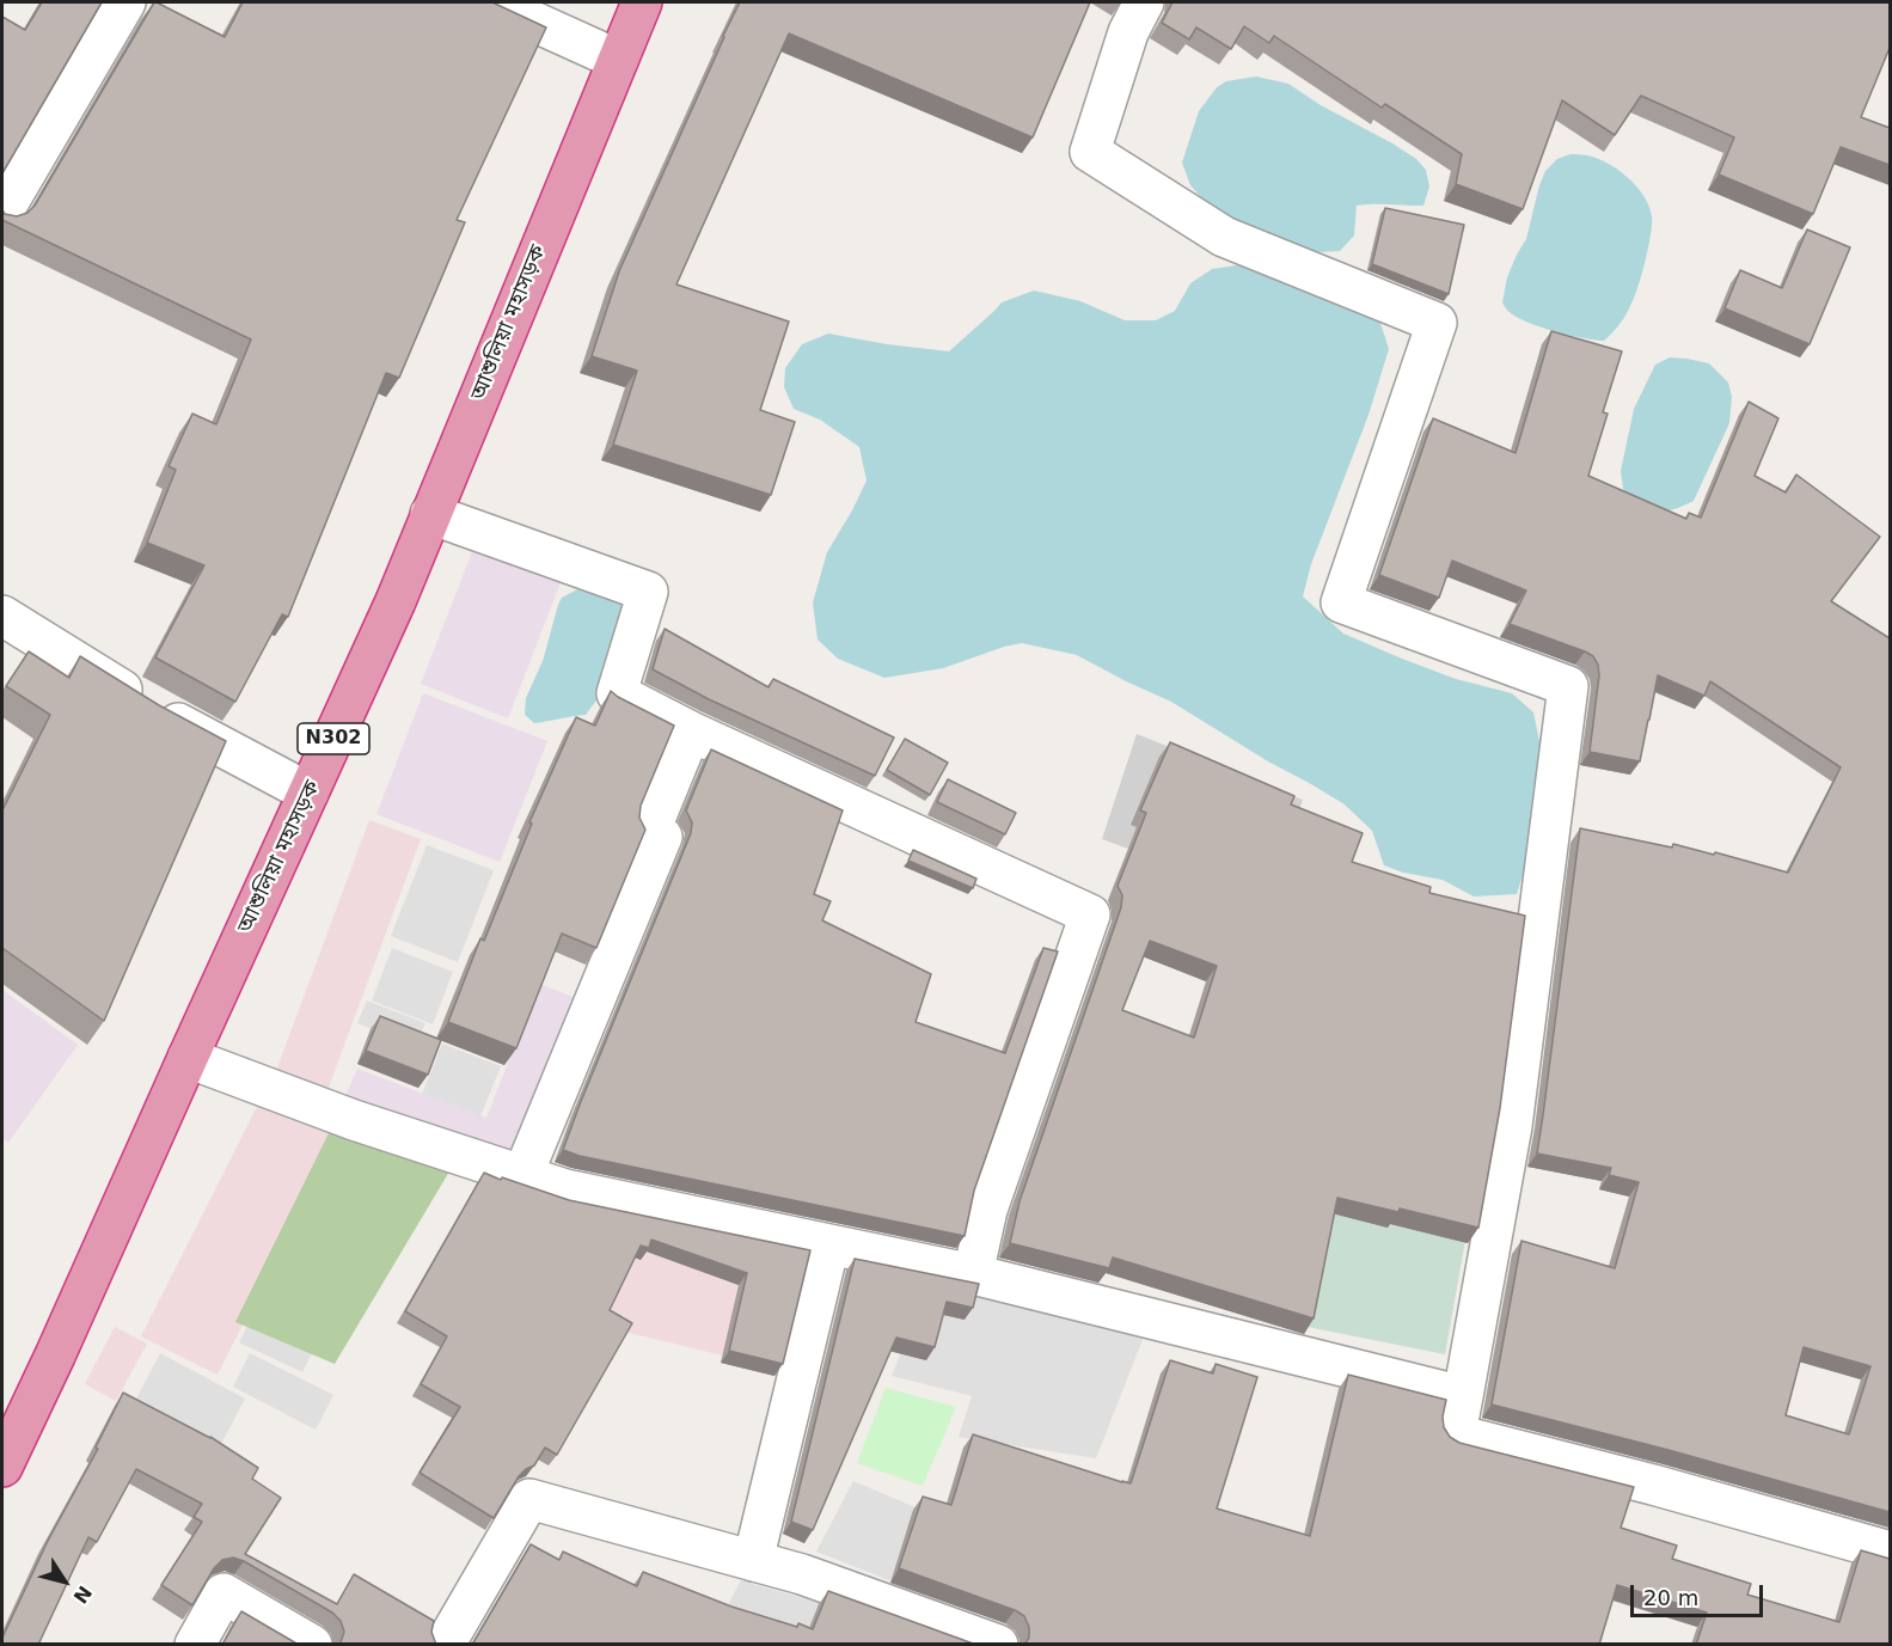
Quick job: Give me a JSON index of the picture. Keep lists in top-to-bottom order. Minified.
{"streets":{"highway":["আশুলিয়া মহাসড়ক","N302"]},"scale_bar":"20 m","north":"bottom right"}
